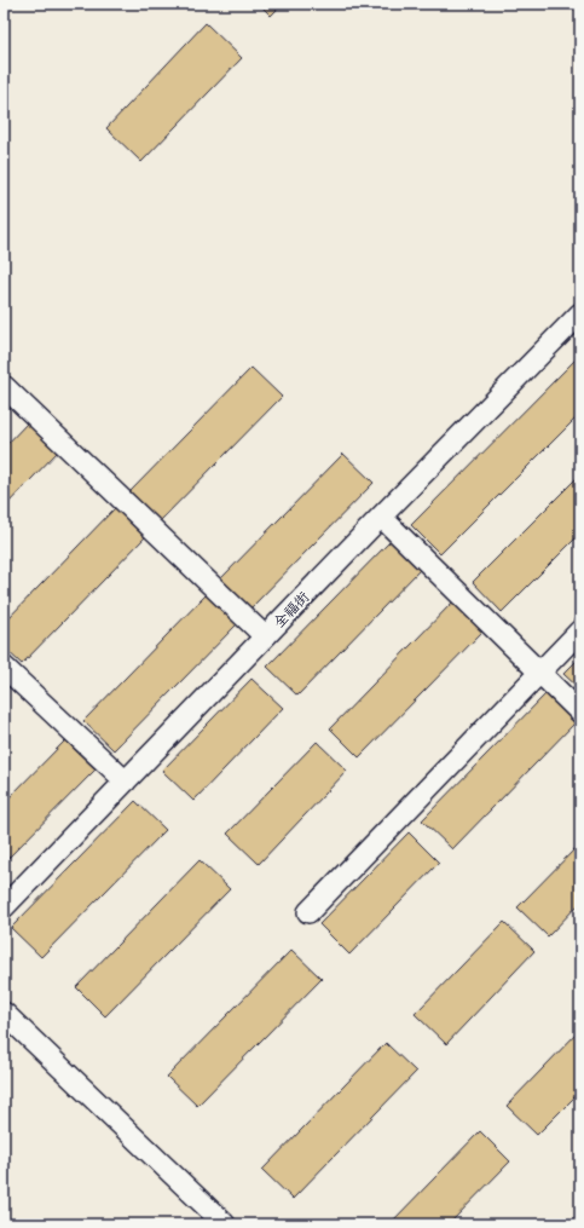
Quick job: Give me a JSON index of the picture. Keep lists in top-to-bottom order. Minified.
{"streets":{"street":["全福街"]}}
